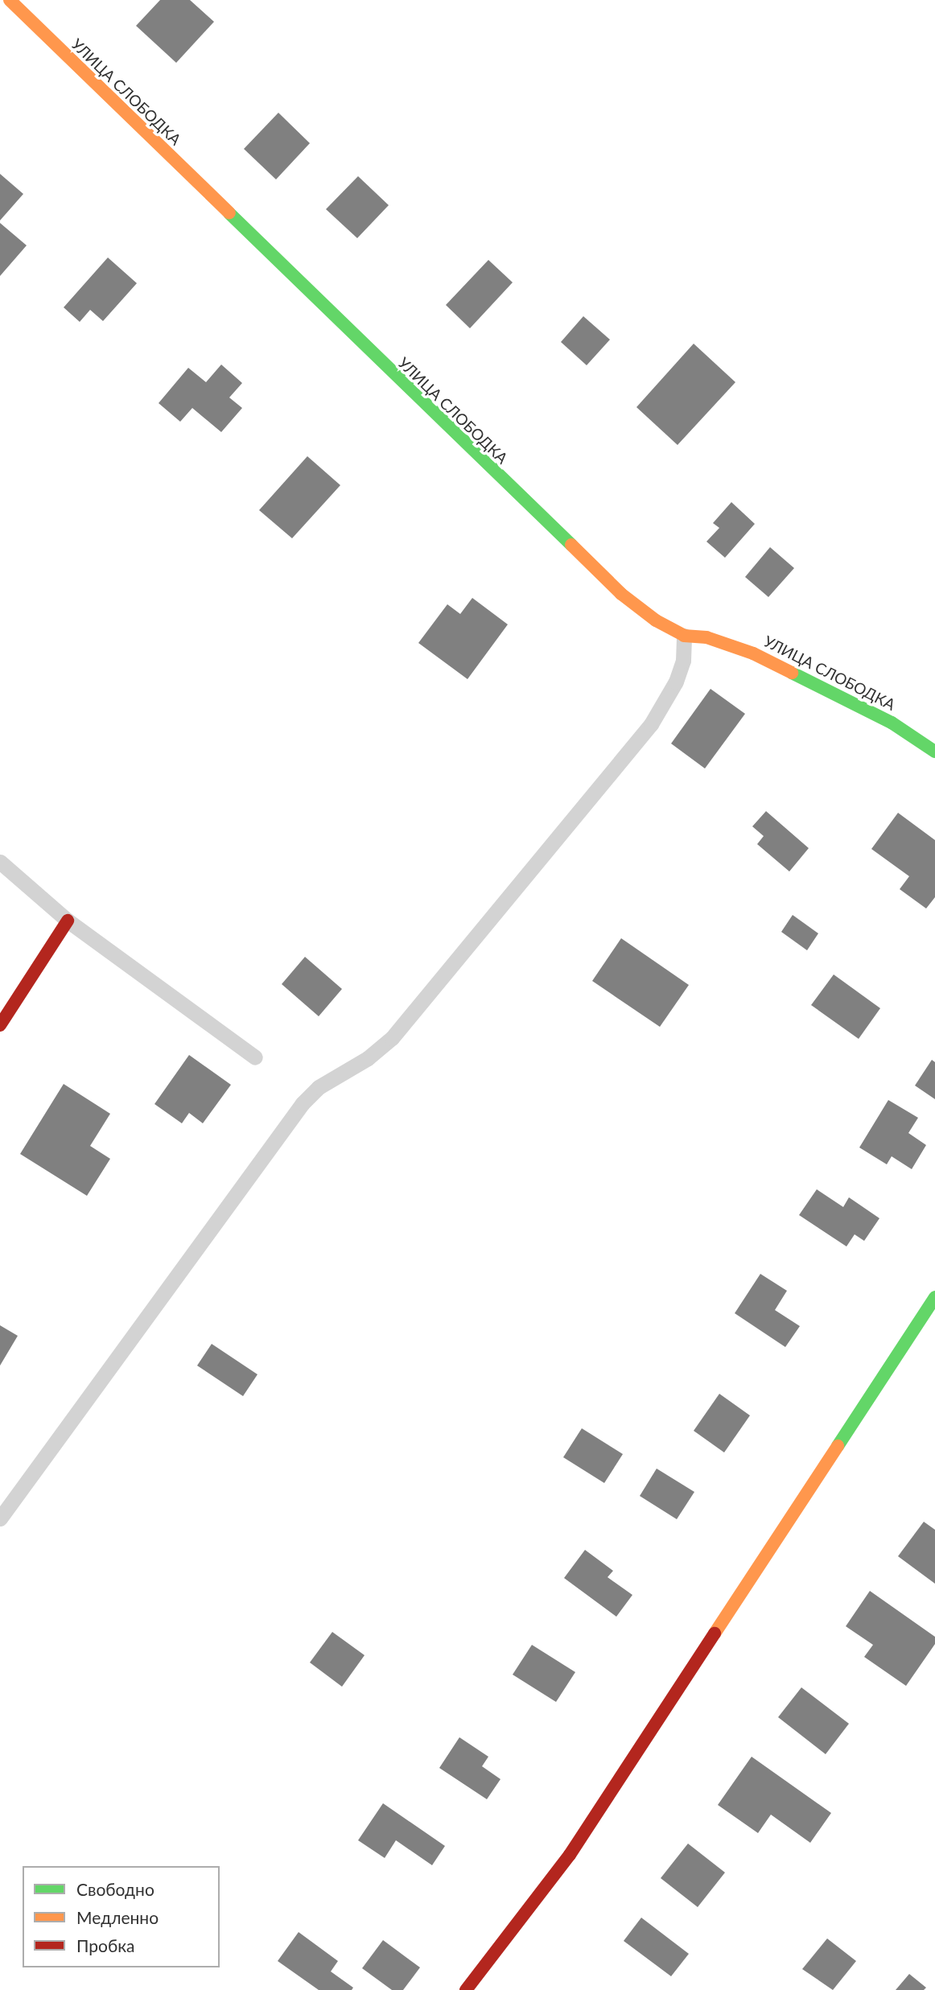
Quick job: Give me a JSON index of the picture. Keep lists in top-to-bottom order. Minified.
{"streets":{"street":["УЛИЦА СЛОБОДКА"]},"legend":["Свободно","Медленно","Пробка"]}
